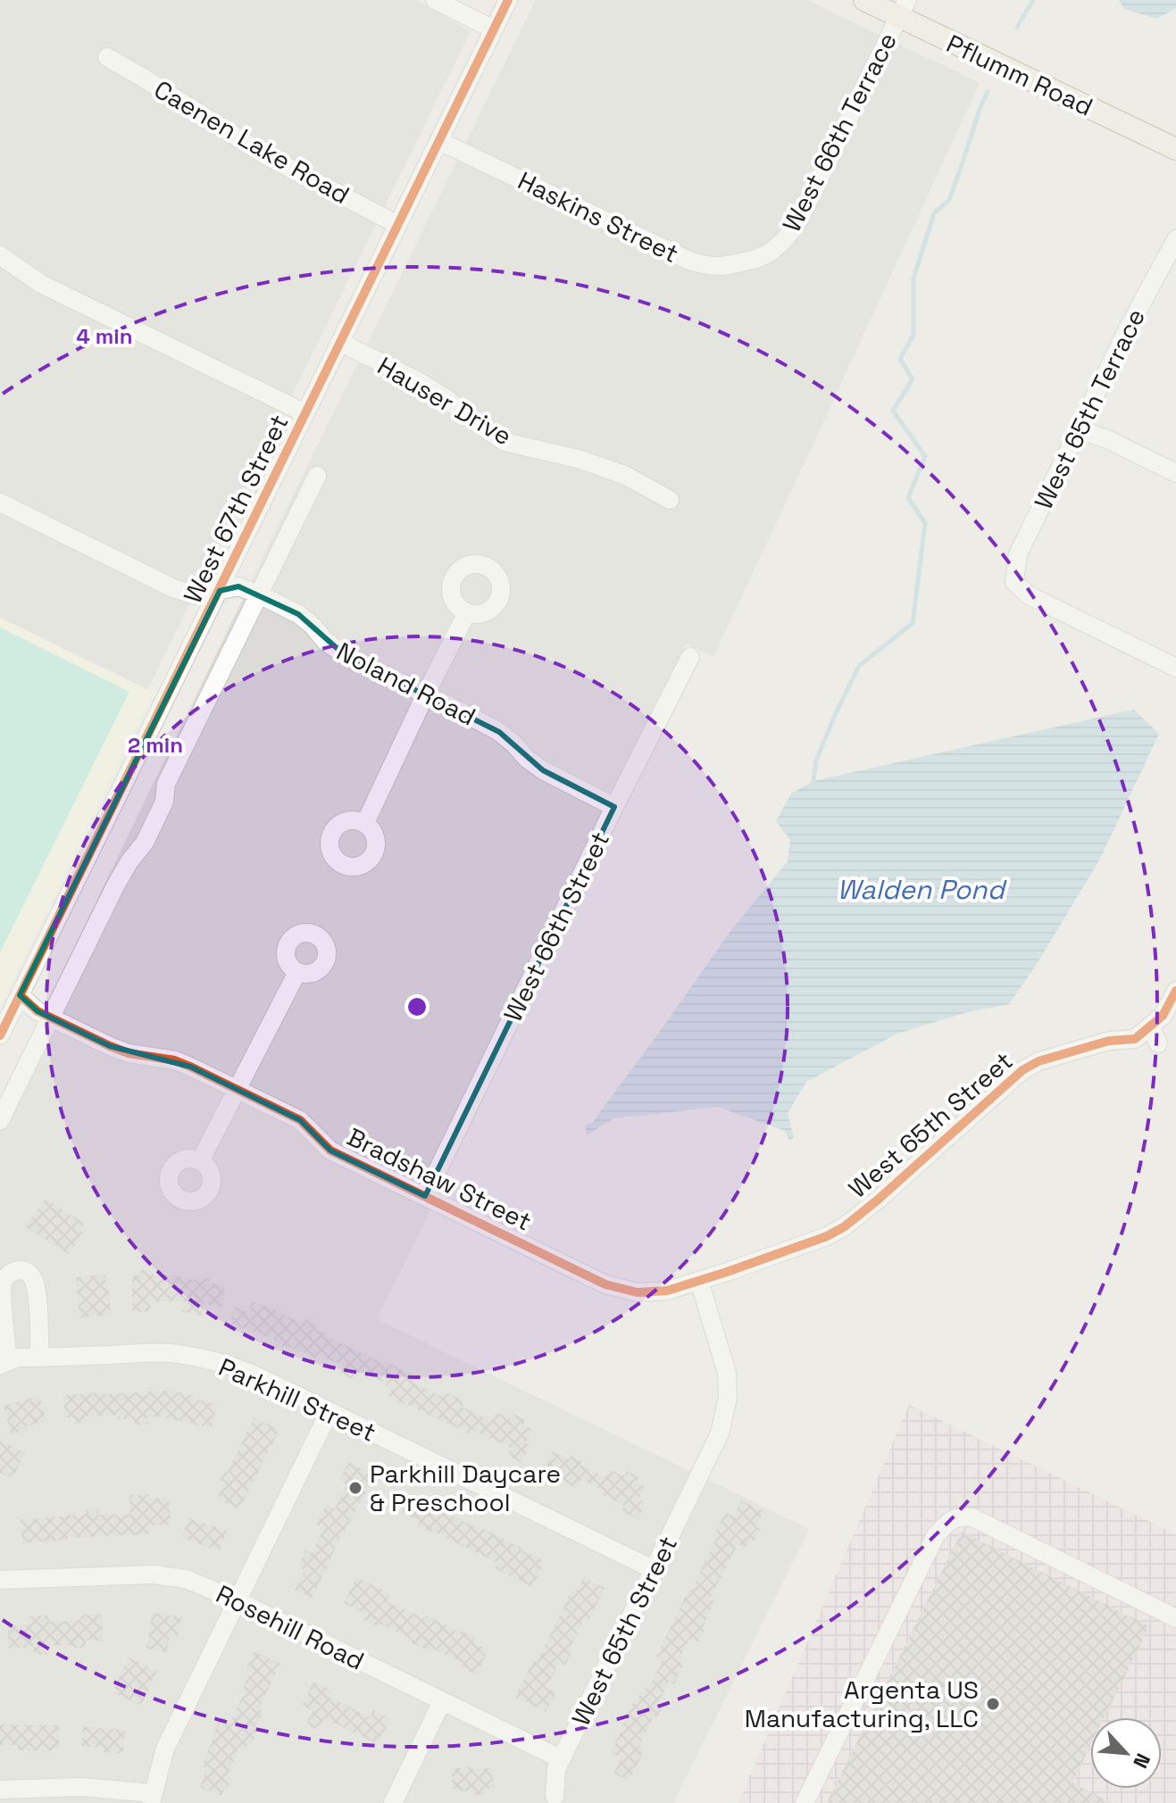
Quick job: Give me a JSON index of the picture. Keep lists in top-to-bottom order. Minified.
{"streets":{"main road":["Pflumm Road"],"street":["West 66th Terrace","Caenen Lake Road","Haskins Street","Hauser Drive","West 65th Terrace","West 67th Street","Noland Road","West 66th Street","West 65th Street","Bradshaw Street","Parkhill Street","Rosehill Road"]},"crossings":[["Pflumm Road","West 66th Terrace"],["West 66th Terrace","Haskins Street"],["Caenen Lake Road","West 67th Street"],["Haskins Street","West 67th Street"],["Hauser Drive","West 67th Street"],["West 67th Street","Noland Road"],["West 67th Street","Bradshaw Street"],["Noland Road","West 66th Street"],["West 66th Street","Bradshaw Street"],["West 65th Street","Bradshaw Street"],["West 65th Street","Parkhill Street"],["West 65th Street","Rosehill Road"]],"water":["Walden Pond"],"places":["Parkhill Daycare & Preschool","Argenta US Manufacturing, LLC"],"north":"bottom right","rings":["4 min","2 min"]}
